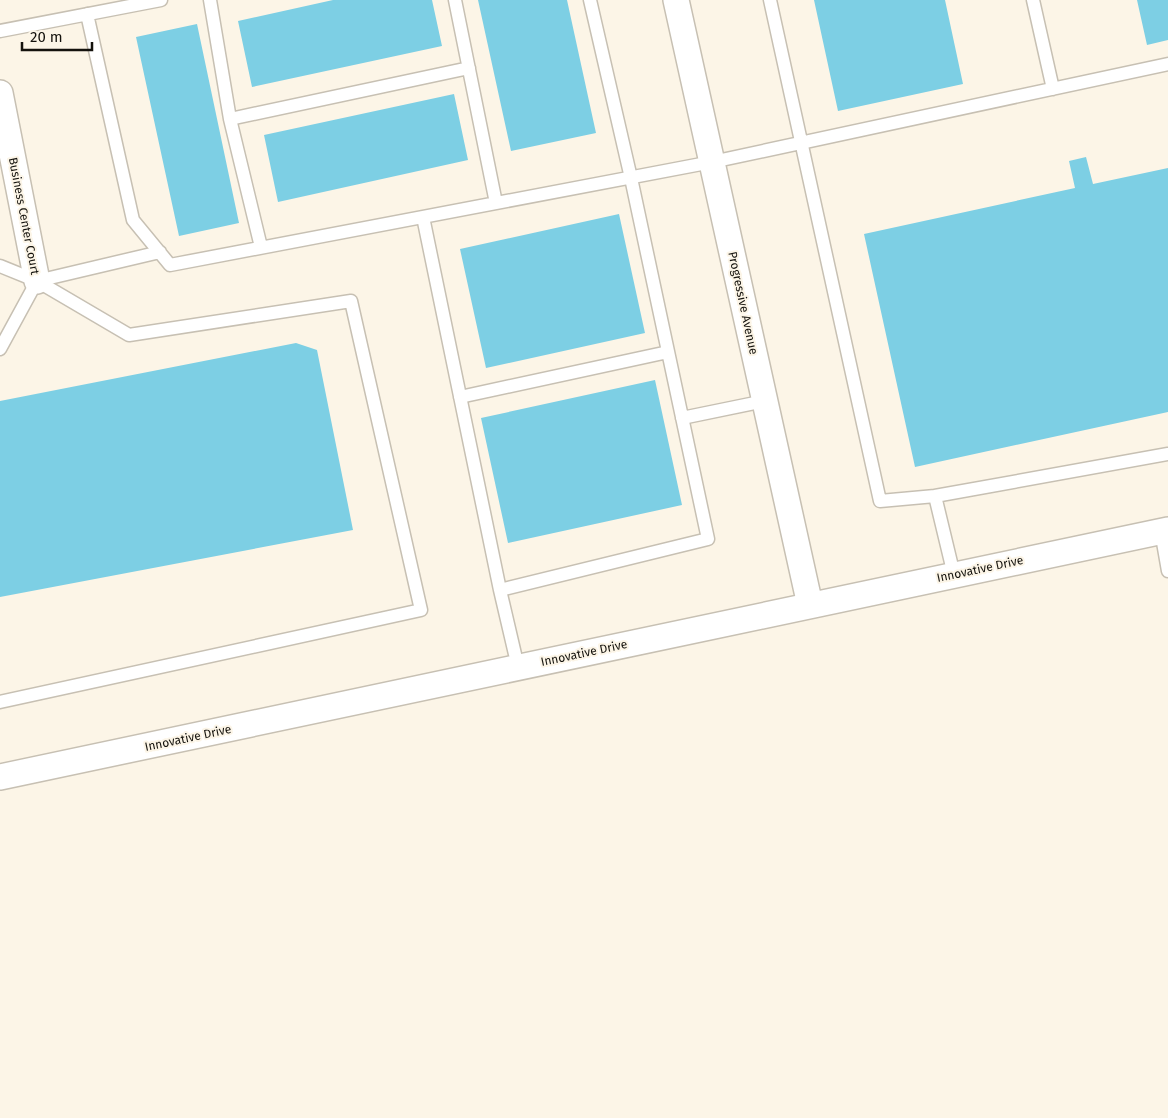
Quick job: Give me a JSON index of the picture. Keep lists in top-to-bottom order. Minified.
{"streets":{"street":["Business Center Court","Progressive Avenue","Innovative Drive"]},"crossings":[["Progressive Avenue","Innovative Drive"]],"scale_bar":"20 m"}
